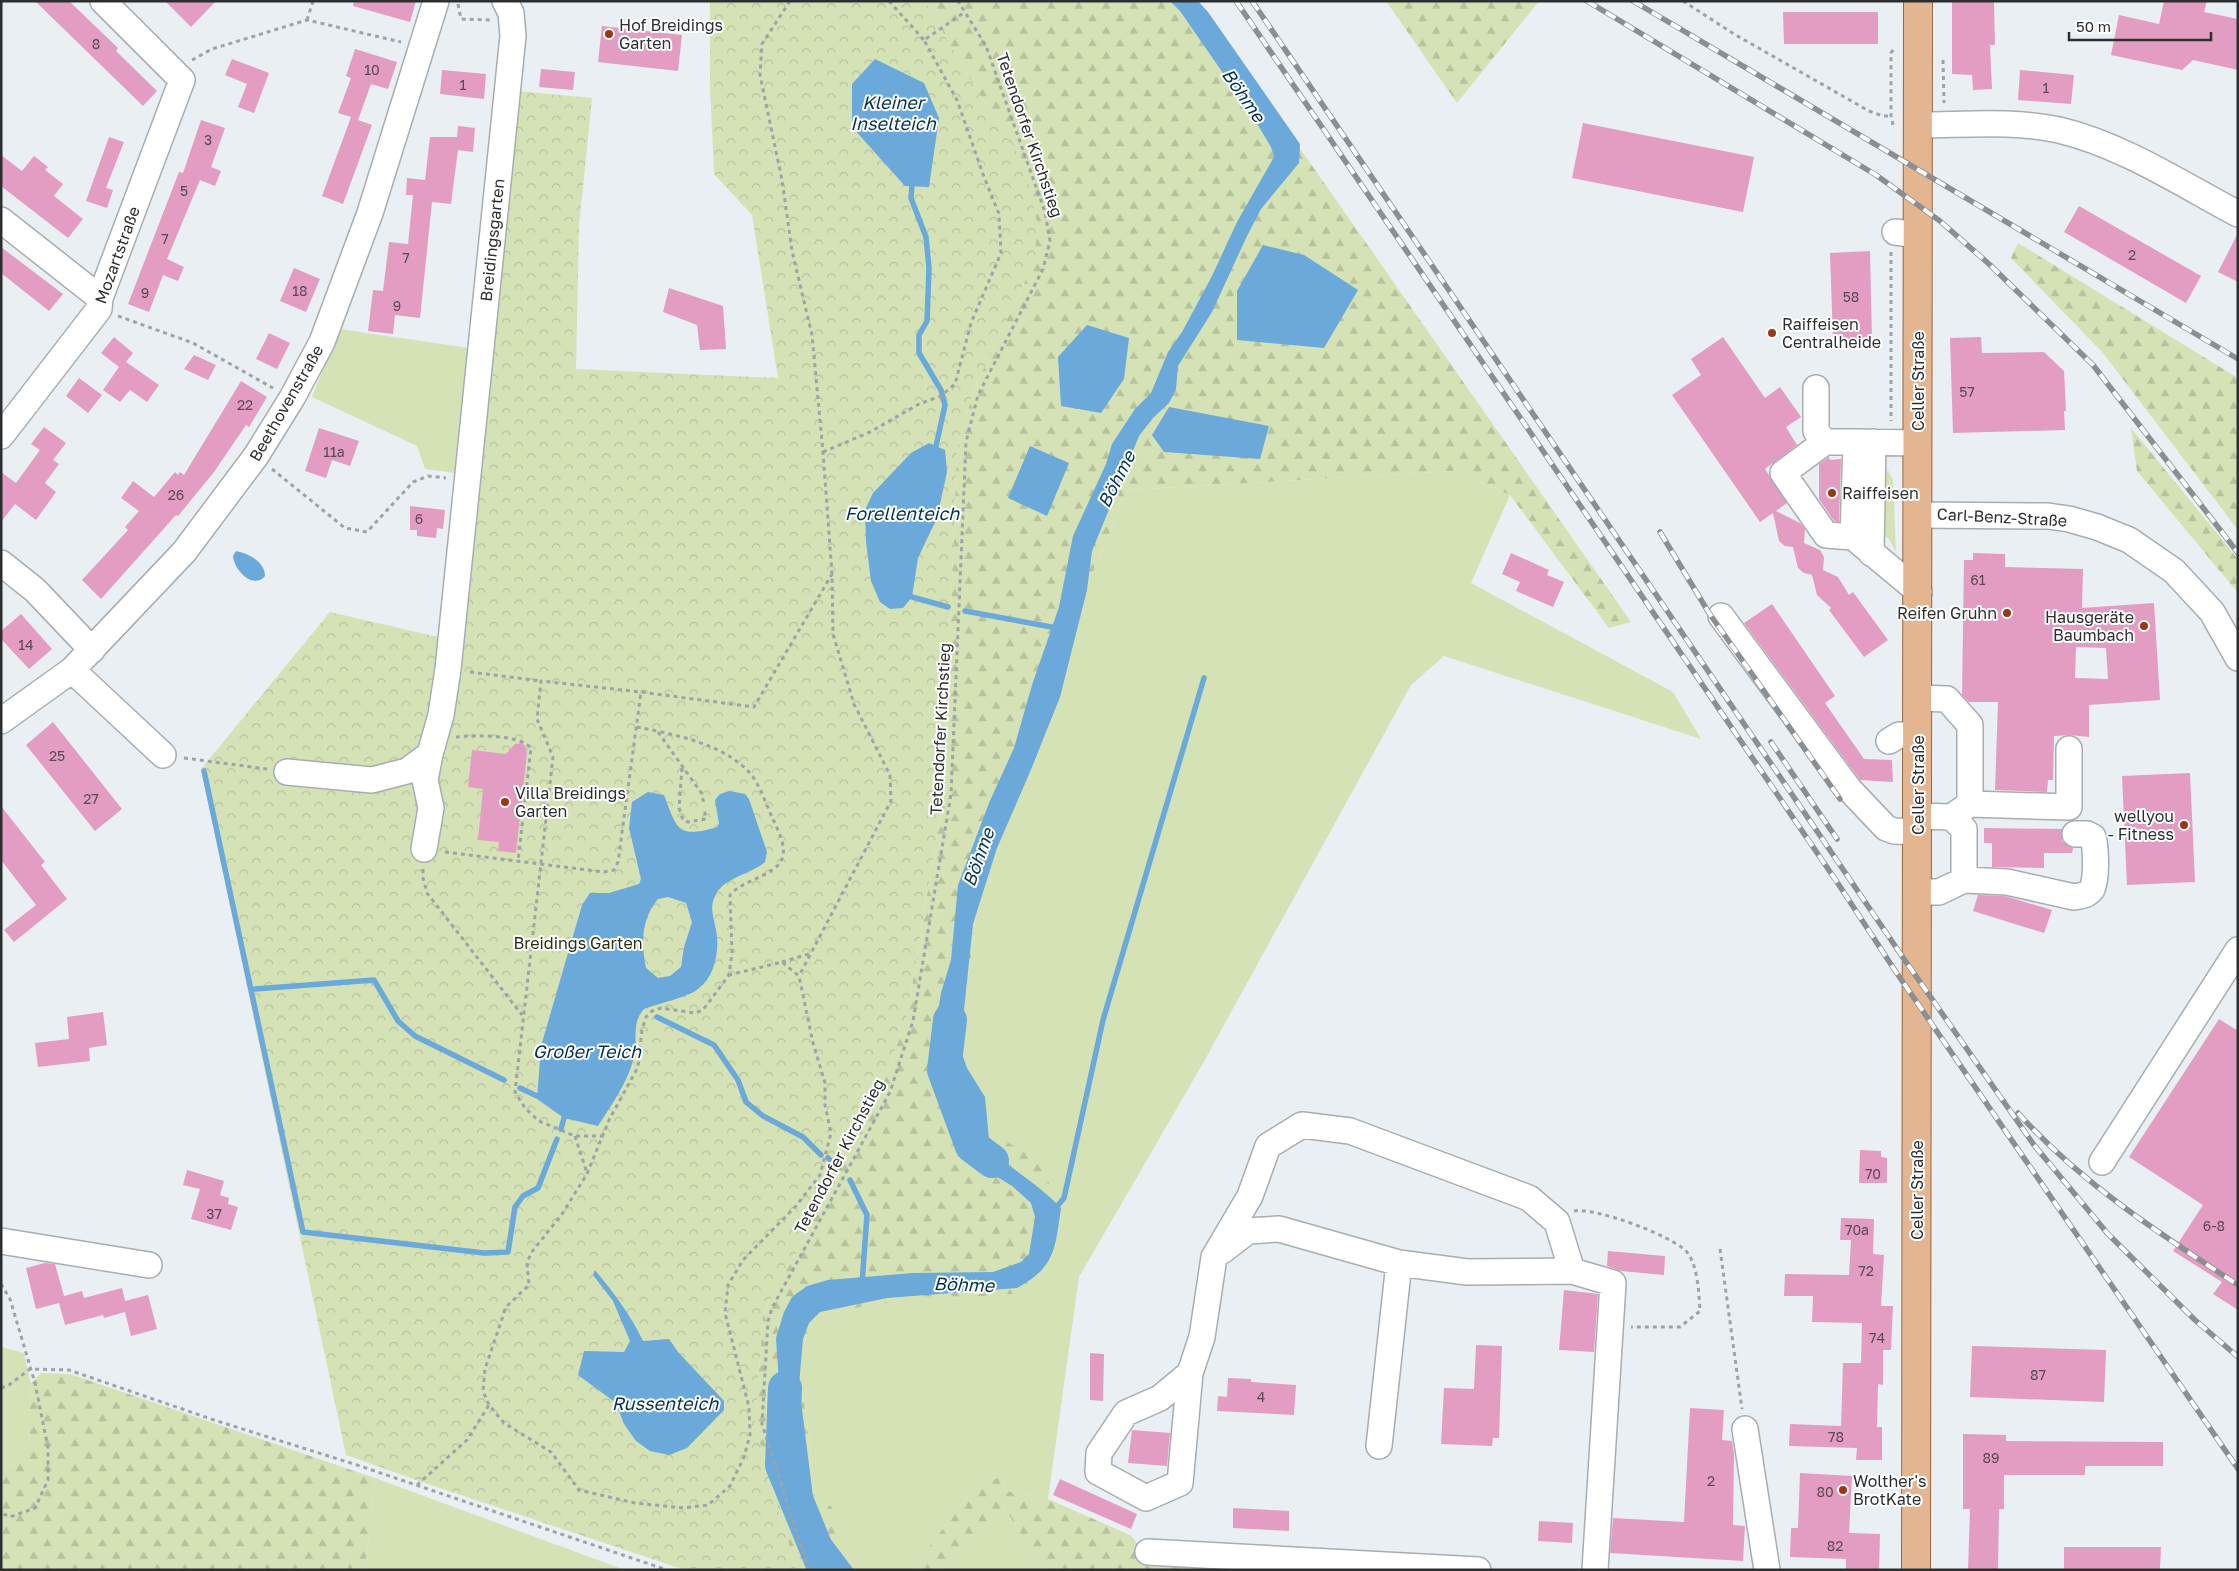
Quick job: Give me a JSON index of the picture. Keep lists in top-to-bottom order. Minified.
{"streets":{"main road":["Celler Straße"],"street":["Breidingsgarten","Mozartstraße","Beethovenstraße","Carl-Benz-Straße"],"path":["Tetendorfer Kirchstieg"]},"crossings":[["Celler Straße","Carl-Benz-Straße"]],"water":["Böhme","Kleiner Inselteich","Forellenteich","Großer Teich","Russenteich"],"parks":["Breidings Garten"],"places":["Hof Breidings Garten","Raiffeisen Centralheide","Raiffeisen","Reifen Gruhn","Hausgeräte Baumbach","Villa Breidings Garten","wellyou - Fitness","Wolther's BrotKate"],"house_numbers":["8","10","1","1","3","5","7","2","7","18","9","58","9","57","22","11a","26","6","61","14","25","27","70","37","6-8","70a","72","74","87","4","78","89","2","80","82"],"scale_bar":"50 m"}
